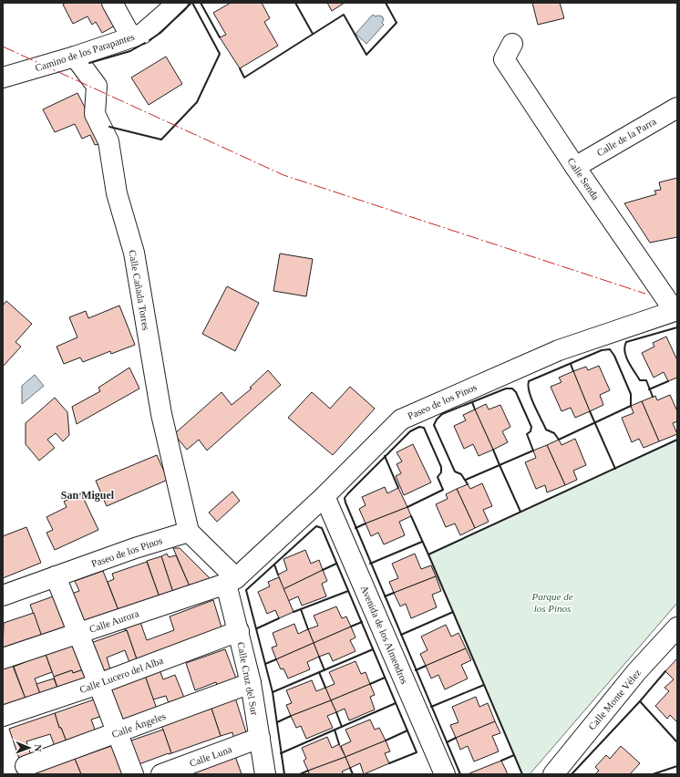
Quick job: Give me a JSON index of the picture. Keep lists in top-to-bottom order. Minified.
{"streets":{"street":["Camino de los Parapantes","Calle de la Parra","Calle Senda","Calle Cañada Torres","Paseo de los Pinos","Calle Aurora","Avenida de los Almendros","Calle Lucero del Alba","Calle Cruz del Sur","Calle Monte Vélez","Calle Ángeles","Calle Luna"]},"crossings":[["Camino de los Parapantes","Calle Cañada Torres"],["Calle de la Parra","Calle Senda"],["Calle Senda","Paseo de los Pinos"],["Calle Cañada Torres","Paseo de los Pinos"],["Paseo de los Pinos","Calle Aurora"],["Paseo de los Pinos","Avenida de los Almendros"],["Paseo de los Pinos","Calle Cruz del Sur"],["Calle Aurora","Calle Cruz del Sur"],["Calle Lucero del Alba","Calle Cruz del Sur"],["Calle Cruz del Sur","Calle Ángeles"],["Calle Cruz del Sur","Calle Luna"]],"districts":["San Miguel"],"parks":["Parque de los Pinos"],"north":"right"}
